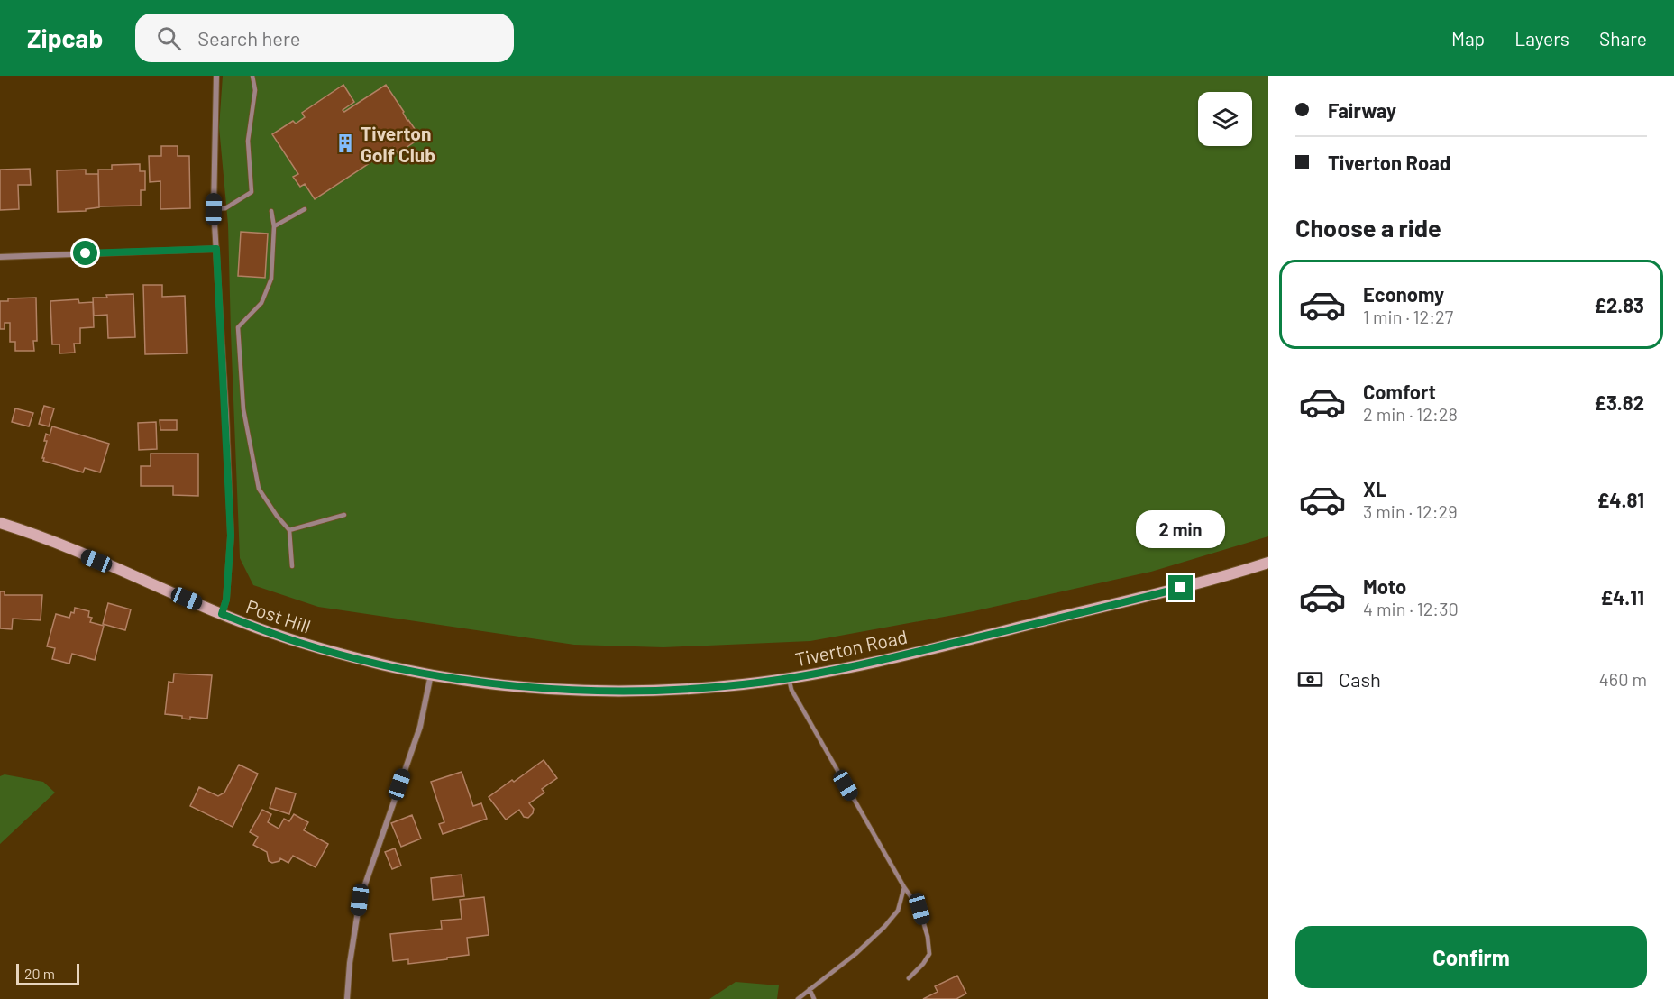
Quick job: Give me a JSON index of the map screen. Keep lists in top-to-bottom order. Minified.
{"streets":{"street":["Post Hill","Tiverton Road"]},"crossings":[["Post Hill","Tiverton Road"]],"places":{"building":["Tiverton Golf Club"]},"scale_bar":"20 m","page":{"header":"Zipcab","search":"Search here","nav":["Map","Layers","Share"],"banner":["Fairway","Tiverton Road"],"heading":"Choose a ride","list":[{"name":"Economy","note":"1 min · 12:27","value":"£2.83"},{"name":"Comfort","note":"2 min · 12:28","value":"£3.82"},{"name":"XL","note":"3 min · 12:29","value":"£4.81"},{"name":"Moto","note":"4 min · 12:30","value":"£4.11"}],"bubble":"2 min","pay":["Cash","460 m"],"buttons":"Confirm","scale":"20 m"}}
